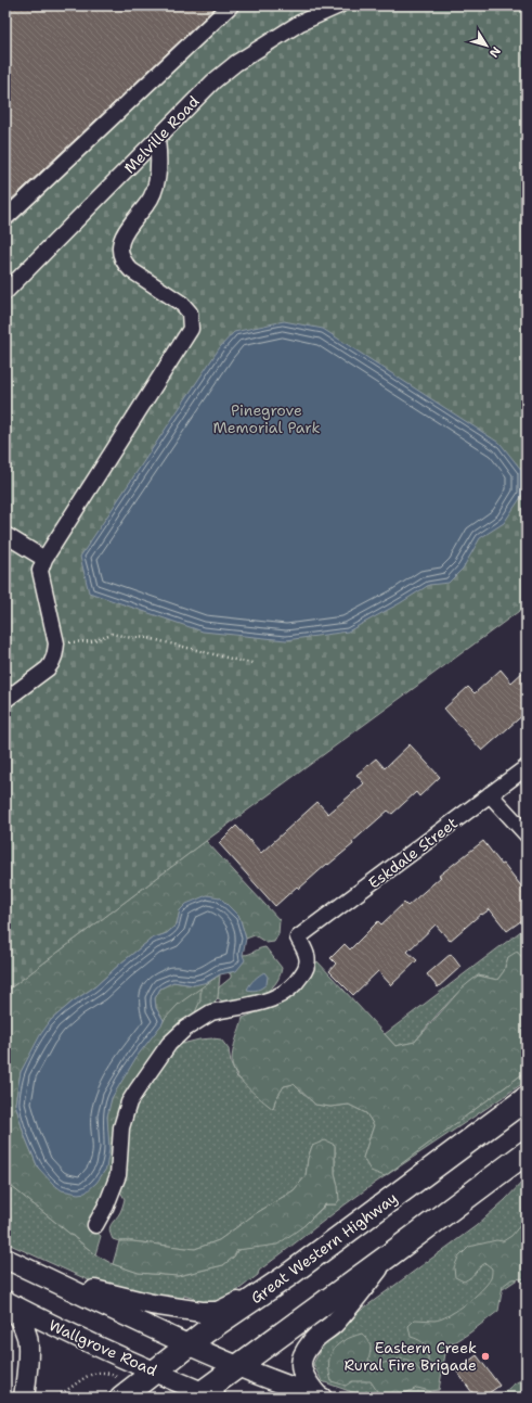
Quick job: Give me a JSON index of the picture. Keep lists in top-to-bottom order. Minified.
{"streets":{"highway":["Great Western Highway"],"main road":["Wallgrove Road"],"street":["Melville Road","Eskdale Street"]},"crossings":[["Great Western Highway","Wallgrove Road"]],"parks":["Pinegrove Memorial Park"],"places":["Eastern Creek Rural Fire Brigade"],"north":"bottom right"}
